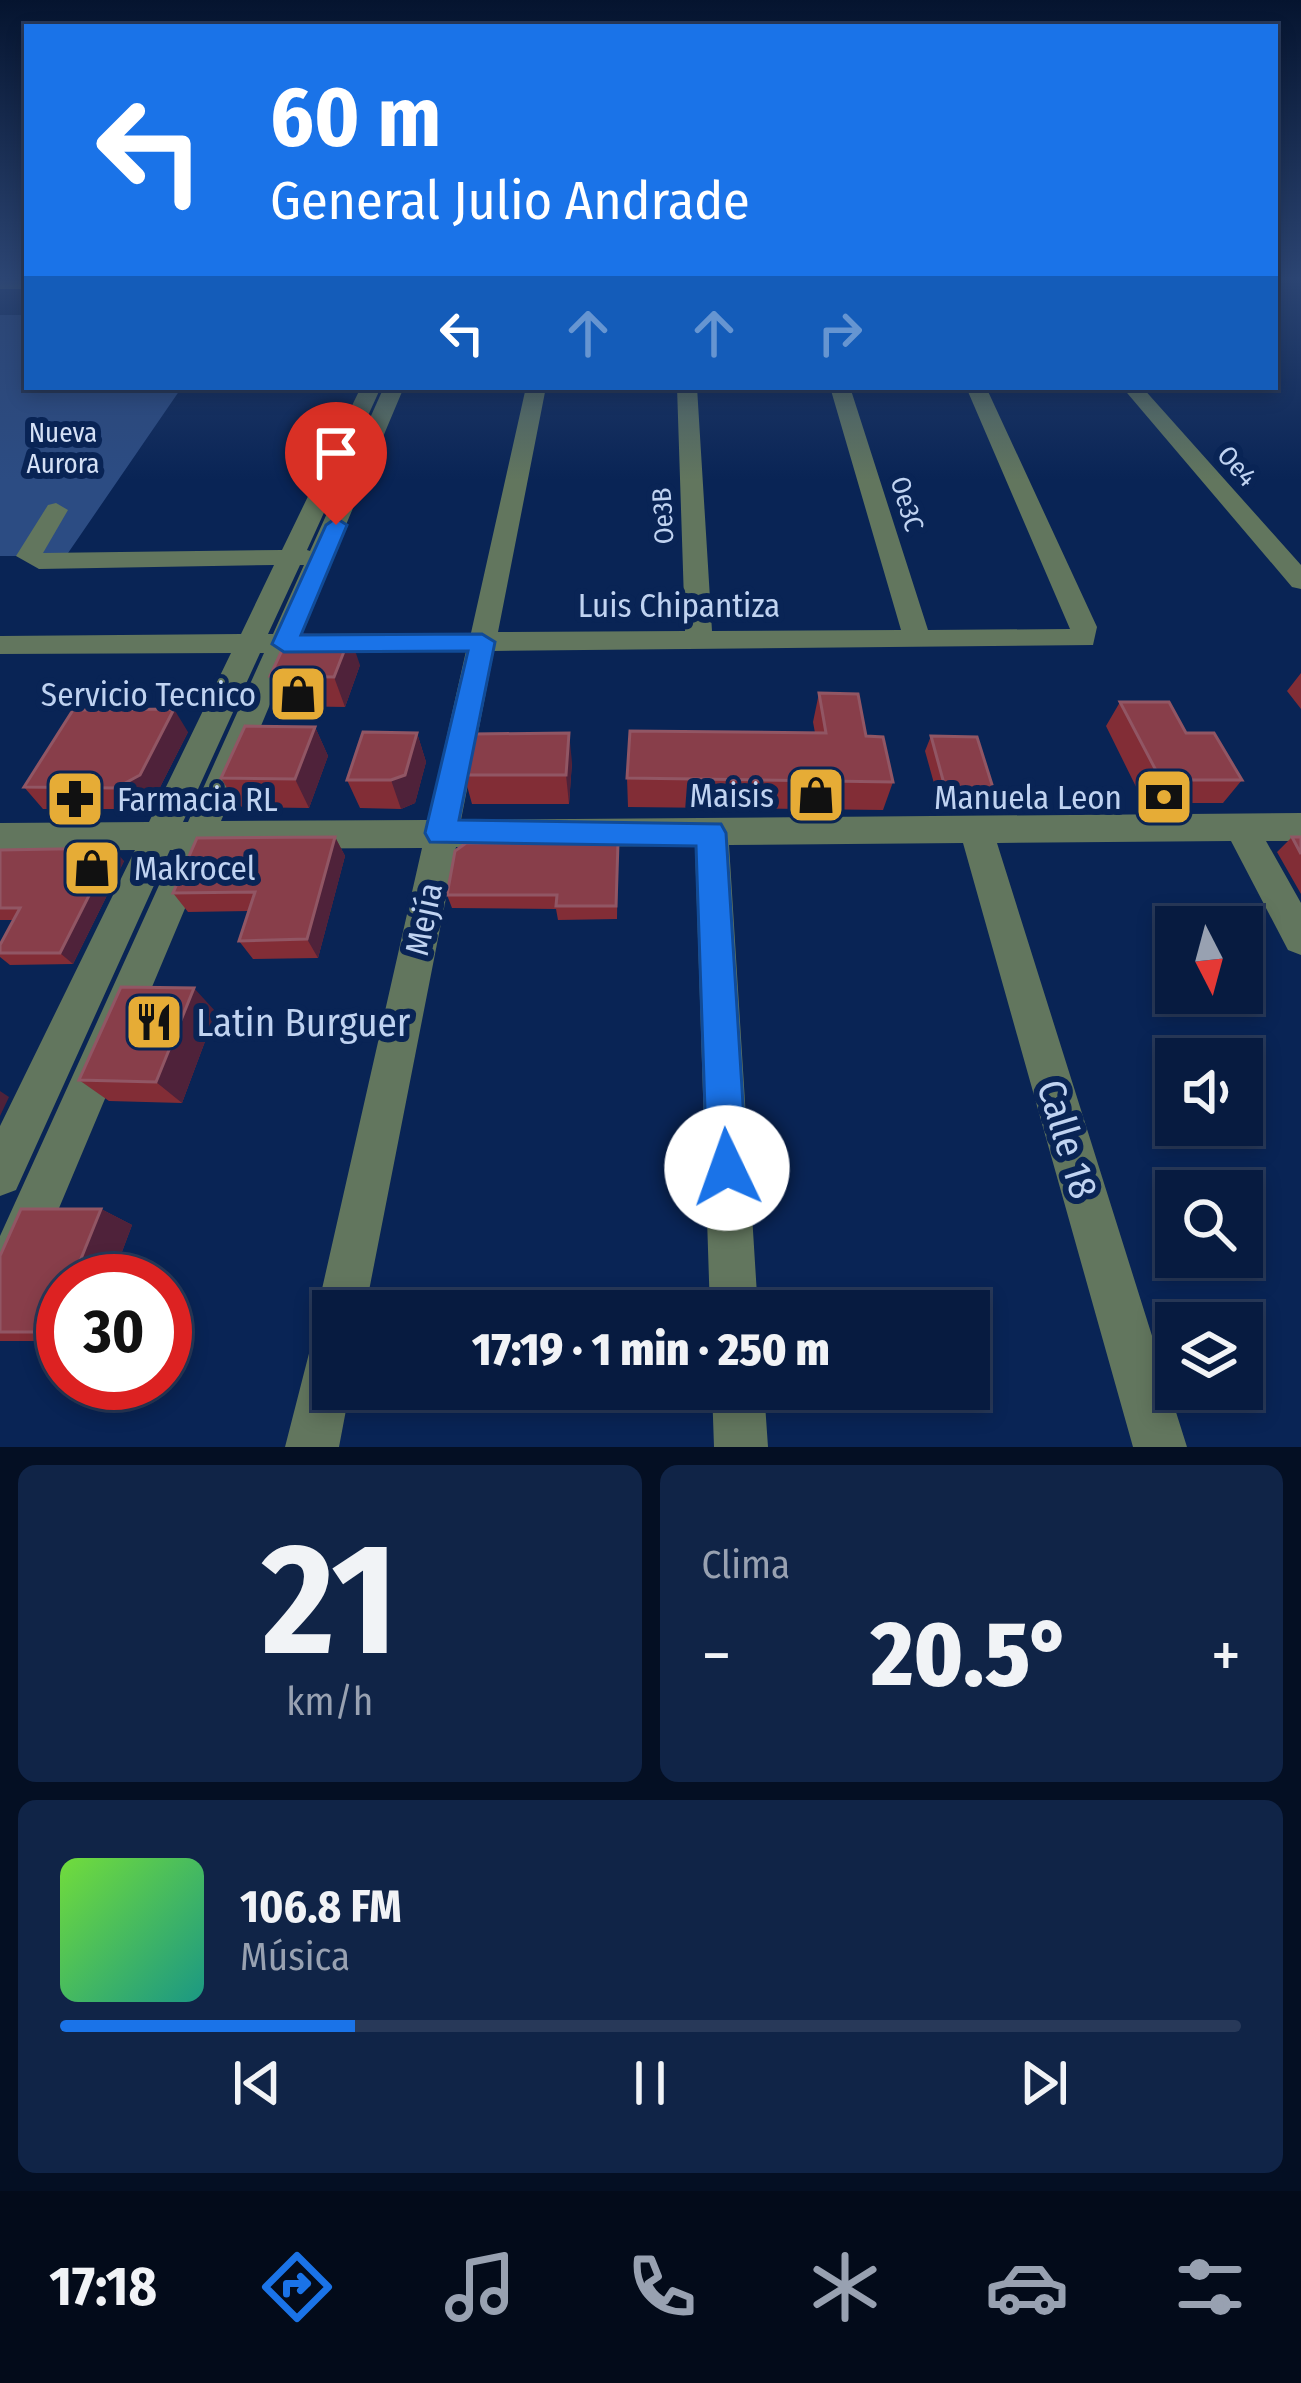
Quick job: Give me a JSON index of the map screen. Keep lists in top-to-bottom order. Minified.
{"streets":{"street":["Oe4","Oe3C","Oe3B","Luis Chipantiza","Mejía","Calle 18"]},"crossings":[["Oe3C","Luis Chipantiza"],["Oe3B","Luis Chipantiza"],["Luis Chipantiza","Mejía"]],"parks":["Nueva Aurora"],"places":{"shop":["Servicio Tecnico","Maisis","Makrocel"],"bank":["Manuela Leon"],"pharmacy":["Farmacia RL"],"restaurant":["Latin Burguer"]},"north":"bottom","page":{"turn":["60 m","General Julio Andrade"],"limit":"30","trip":"17:19 · 1 min · 250 m","tile":[["21","km/h"],"Clima"],"heat":["−","20.5°","+"],"song":["106.8 FM","Música"],"tabs":"17:18"}}
